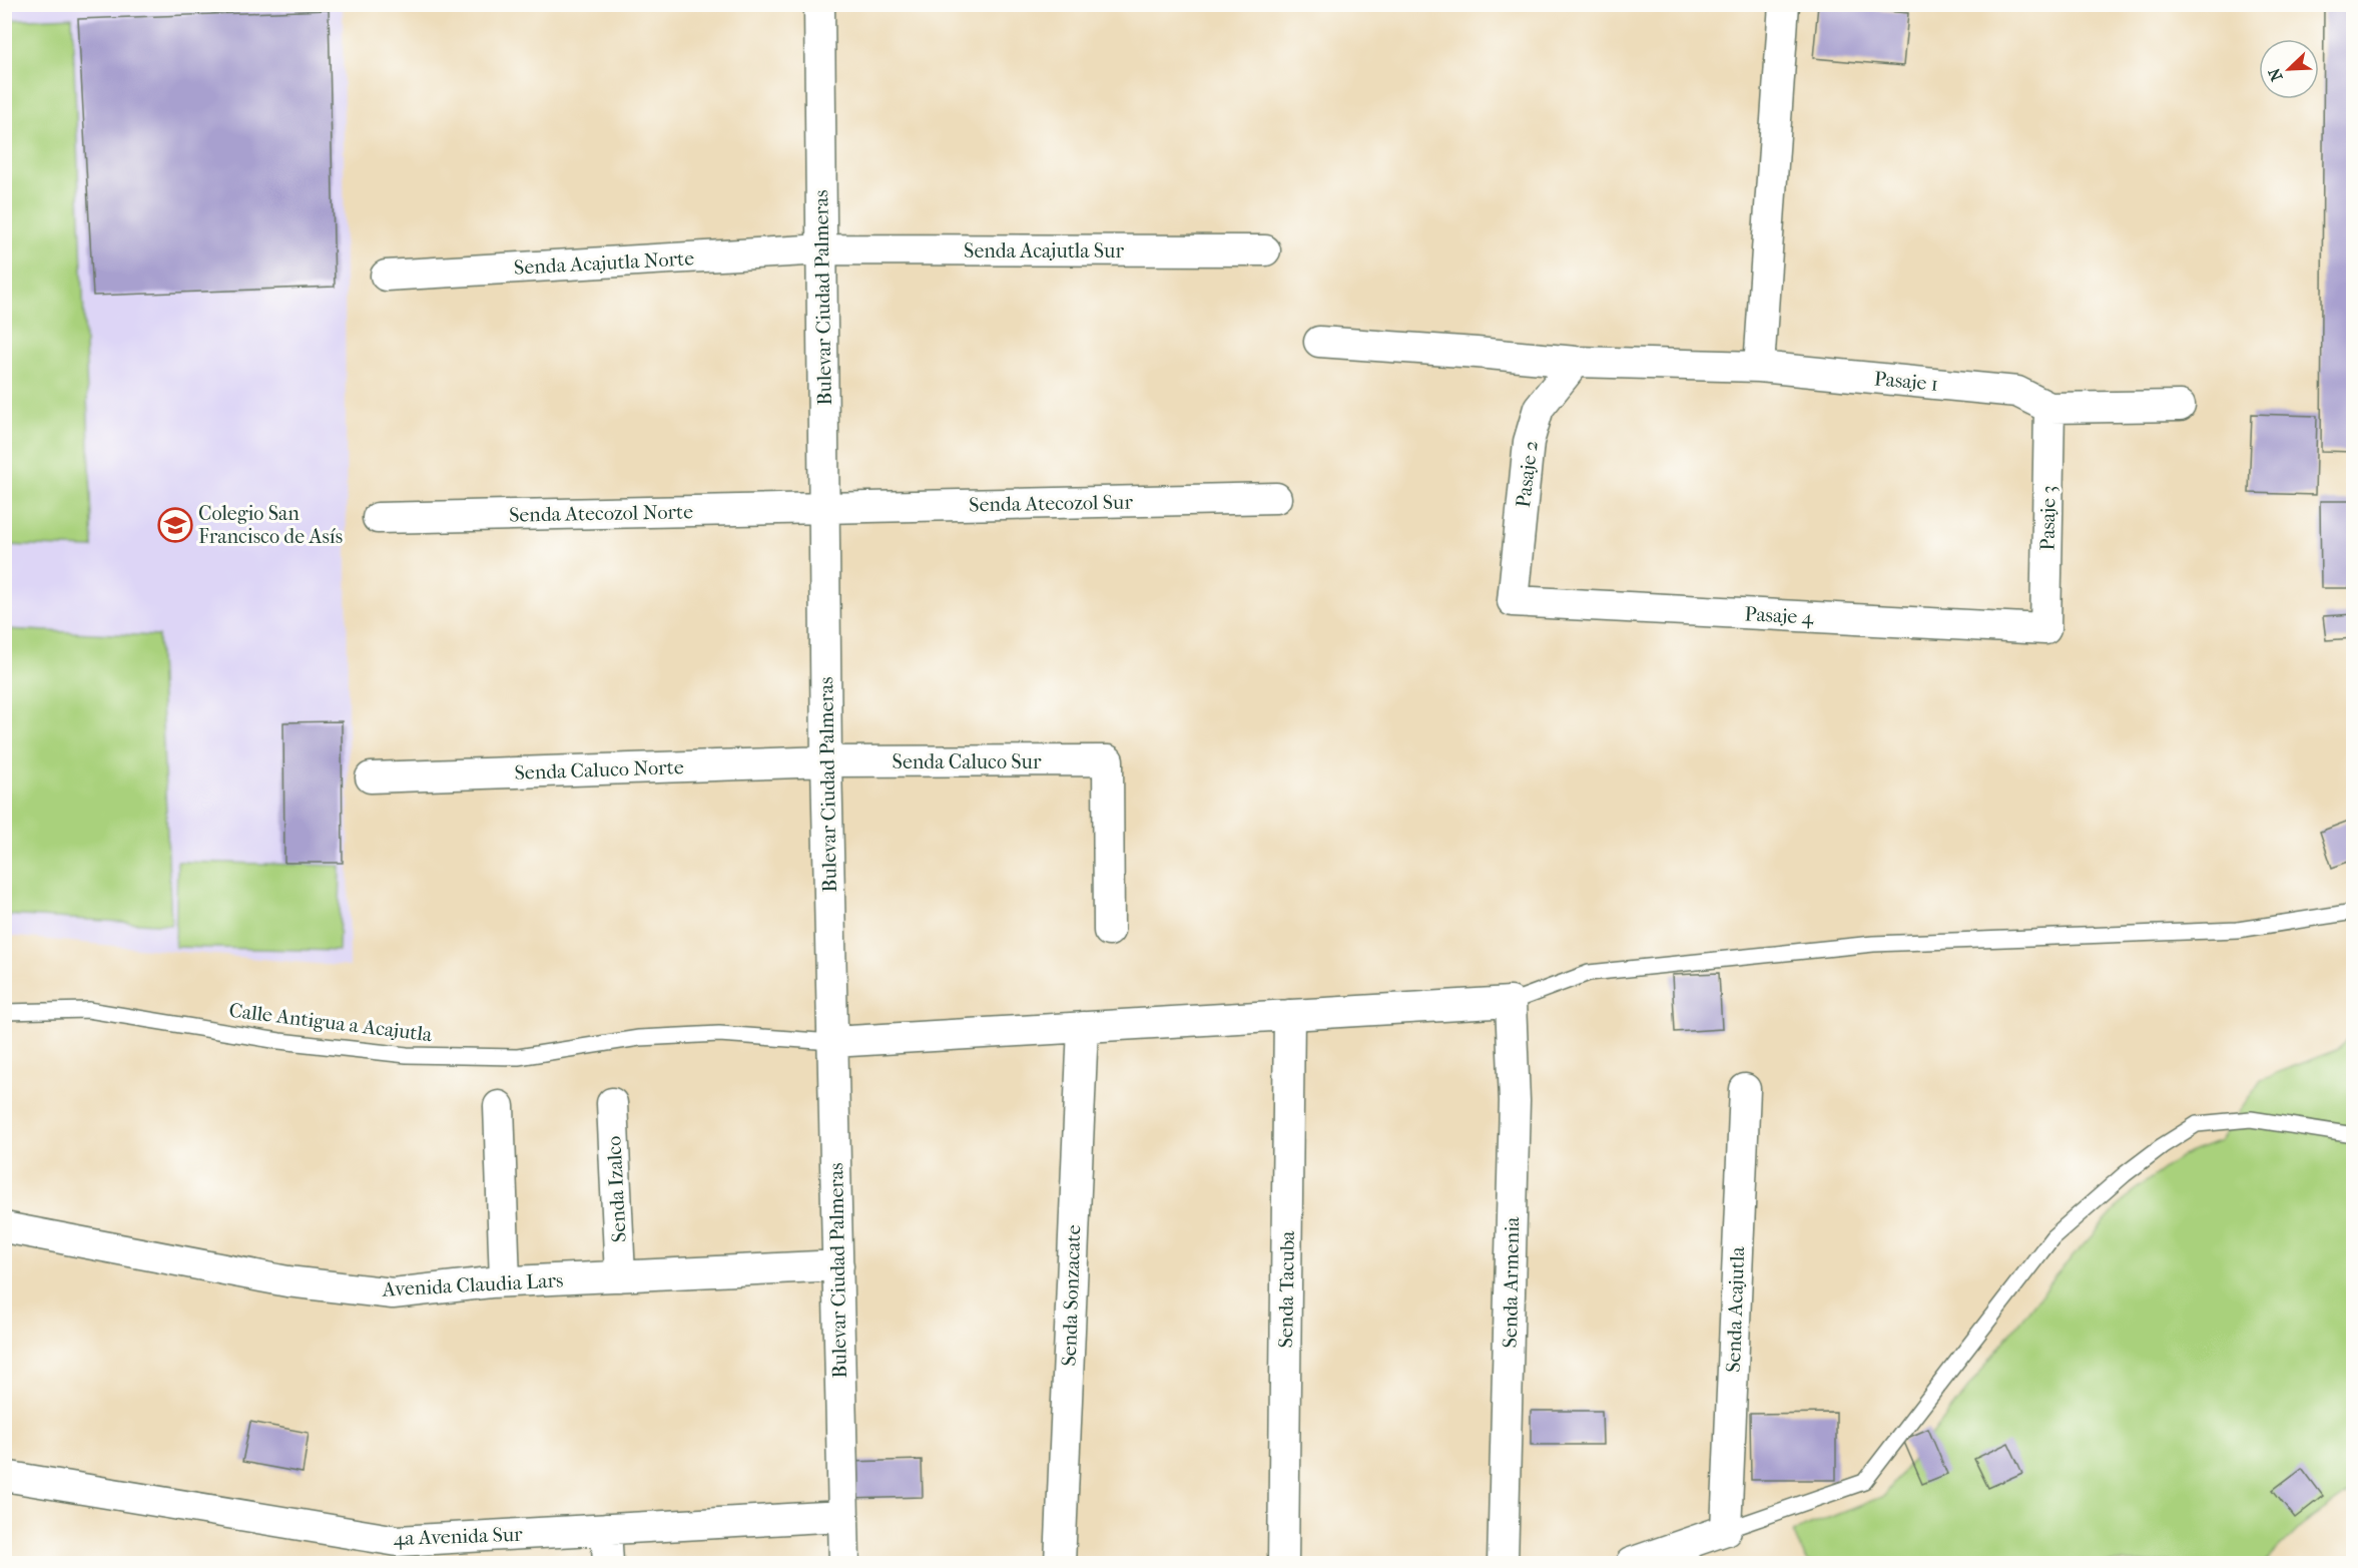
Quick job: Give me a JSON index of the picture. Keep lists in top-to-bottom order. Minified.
{"streets":{"street":["Senda Acajutla Sur","Senda Acajutla Norte","Bulevar Ciudad Palmeras","Pasaje 1","Pasaje 2","Senda Atecozol Sur","Senda Atecozol Norte","Pasaje 3","Pasaje 4","Senda Caluco Sur","Senda Caluco Norte","Senda Izalco","Senda Armenia","Avenida Claudia Lars","Senda Tacuba","Senda Sonzacate","Senda Acajutla","4a Avenida Sur"],"lane":["Calle Antigua a Acajutla"]},"crossings":[["Senda Acajutla Sur","Senda Acajutla Norte"],["Senda Acajutla Sur","Bulevar Ciudad Palmeras"],["Senda Acajutla Norte","Bulevar Ciudad Palmeras"],["Bulevar Ciudad Palmeras","Senda Atecozol Sur"],["Bulevar Ciudad Palmeras","Senda Atecozol Norte"],["Bulevar Ciudad Palmeras","Senda Caluco Sur"],["Bulevar Ciudad Palmeras","Senda Caluco Norte"],["Bulevar Ciudad Palmeras","Calle Antigua a Acajutla"],["Bulevar Ciudad Palmeras","Avenida Claudia Lars"],["Bulevar Ciudad Palmeras","4a Avenida Sur"],["Pasaje 1","Pasaje 2"],["Pasaje 1","Pasaje 3"],["Pasaje 2","Pasaje 4"],["Senda Atecozol Sur","Senda Atecozol Norte"],["Pasaje 3","Pasaje 4"],["Senda Caluco Sur","Senda Caluco Norte"],["Senda Izalco","Avenida Claudia Lars"]],"places":{"school or university":["Colegio San Francisco de Asís"]},"north":"bottom left"}
